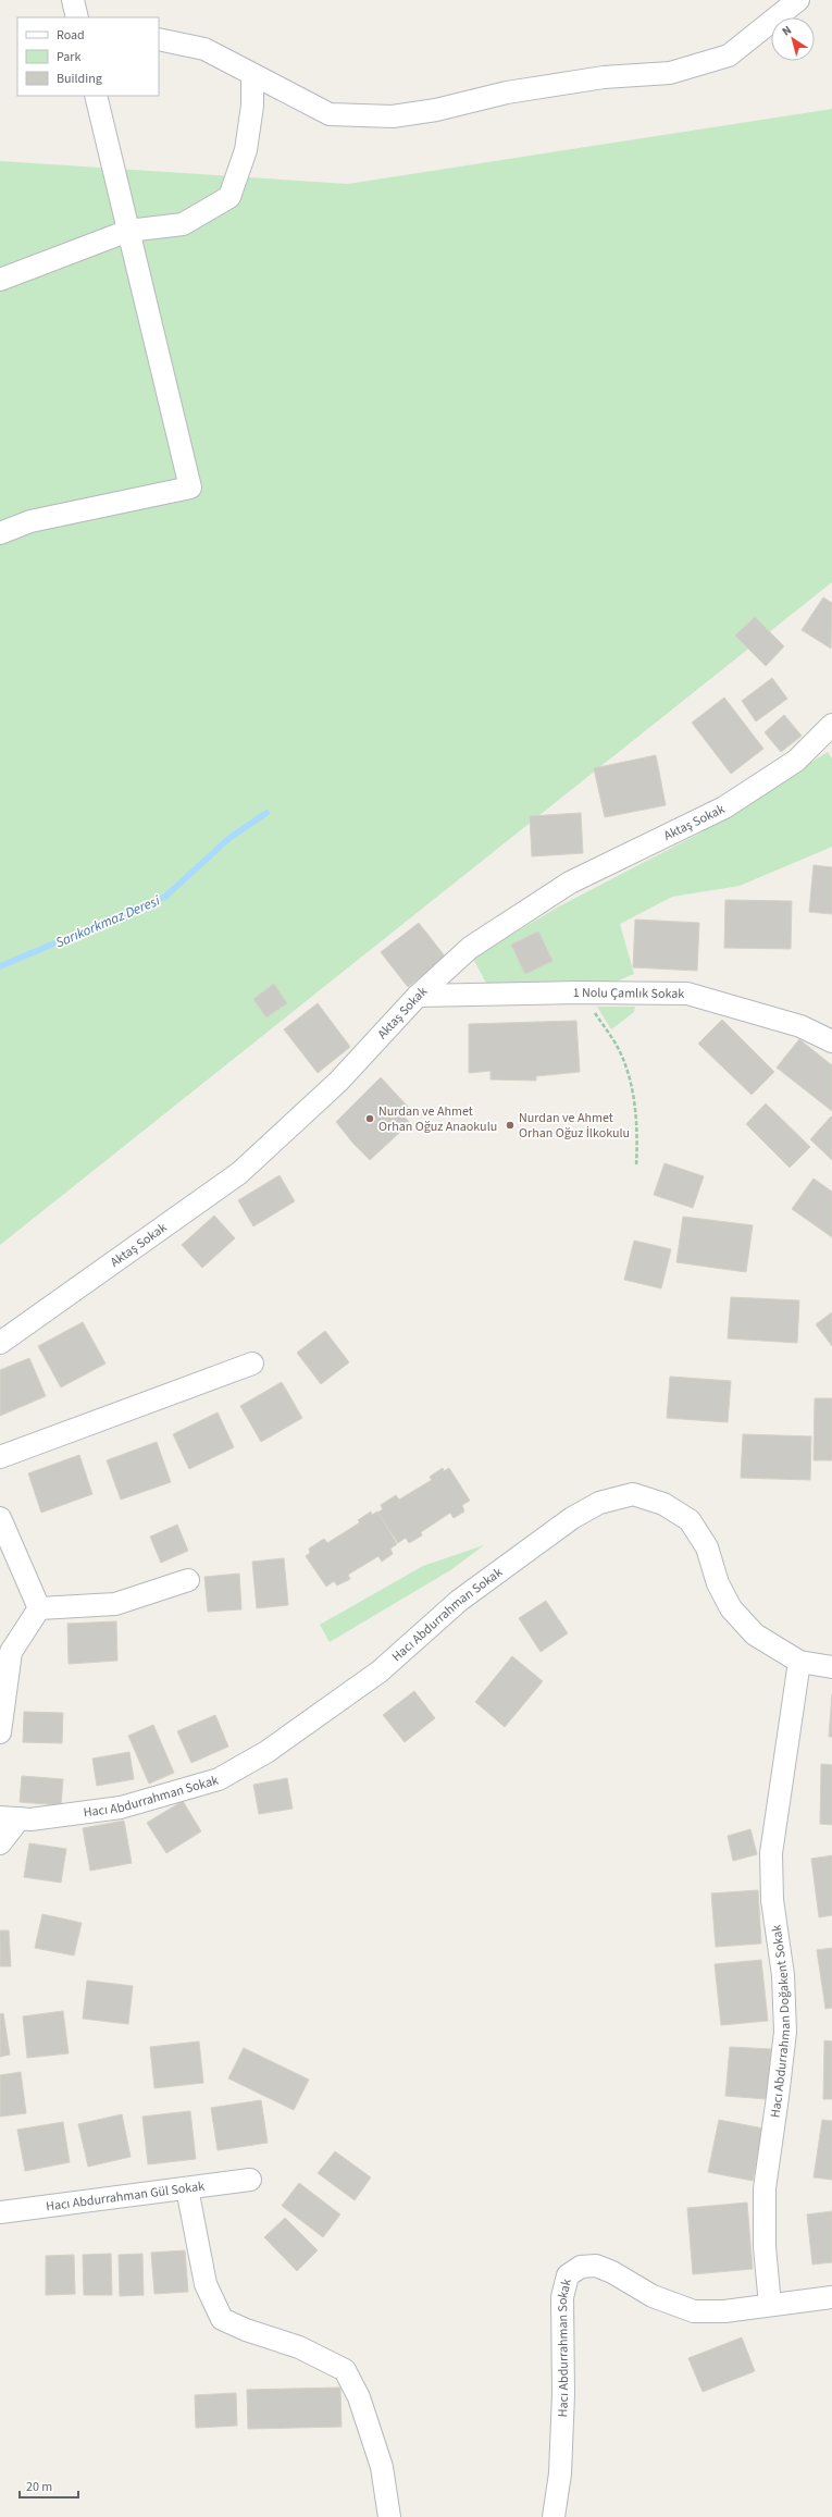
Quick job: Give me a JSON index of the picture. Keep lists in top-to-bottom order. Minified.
{"streets":{"street":["Aktaş Sokak","1 Nolu Çamlık Sokak","Hacı Abdurrahman Sokak","Hacı Abdurrahman Doğakent Sokak","Hacı Abdurrahman Gül Sokak"]},"crossings":[["Aktaş Sokak","1 Nolu Çamlık Sokak"],["Hacı Abdurrahman Sokak","Hacı Abdurrahman Doğakent Sokak"]],"water":["Sarıkorkmaz Deresi"],"places":["Nurdan ve Ahmet Orhan Oğuz Anaokulu","Nurdan ve Ahmet Orhan Oğuz İlkokulu"],"legend":["Road","Park","Building"],"scale_bar":"20 m","north":"top left"}
